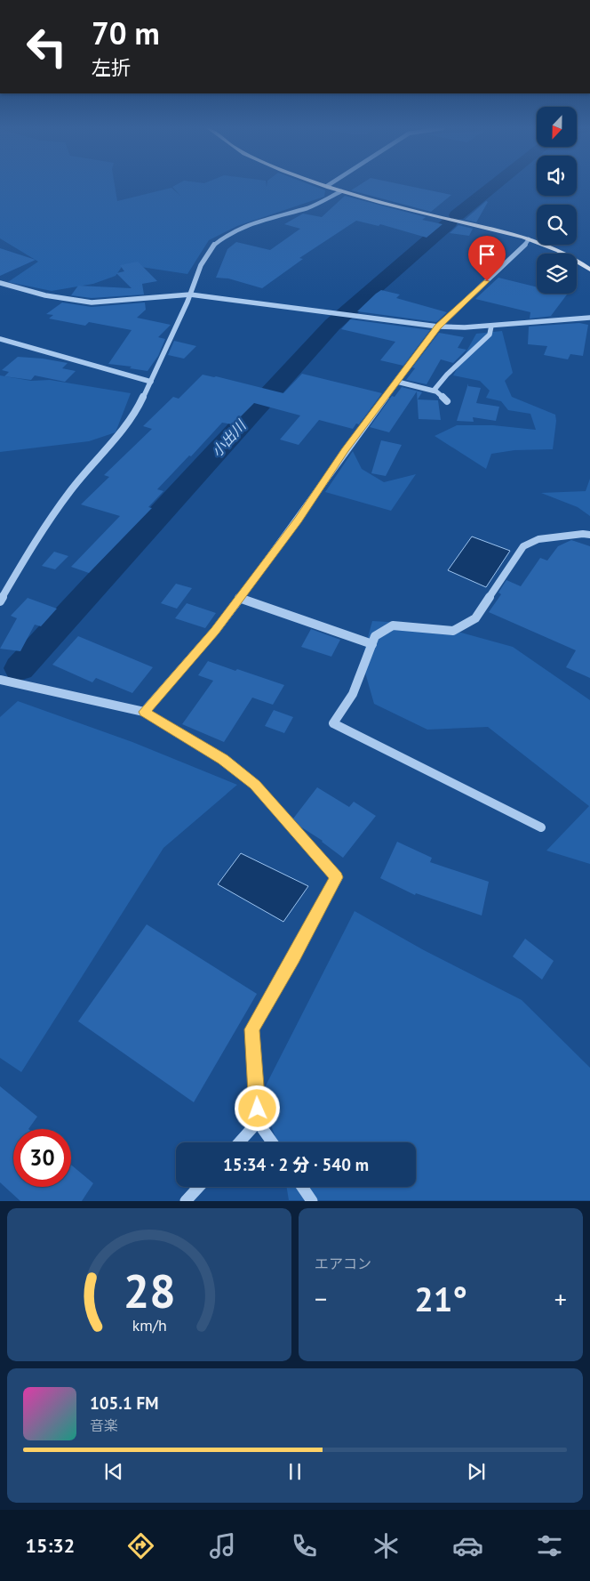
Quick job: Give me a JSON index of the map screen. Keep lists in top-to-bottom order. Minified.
{"water":["小出川"],"north":"bottom","page":{"turn":["70 m","左折"],"limit":"30","trip":"15:34 · 2 分 · 540 m","tile":"エアコン","heat":["−","21°","+"],"song":["105.1 FM","音楽"],"tabs":"15:32","gauge":["28","km/h"]}}
